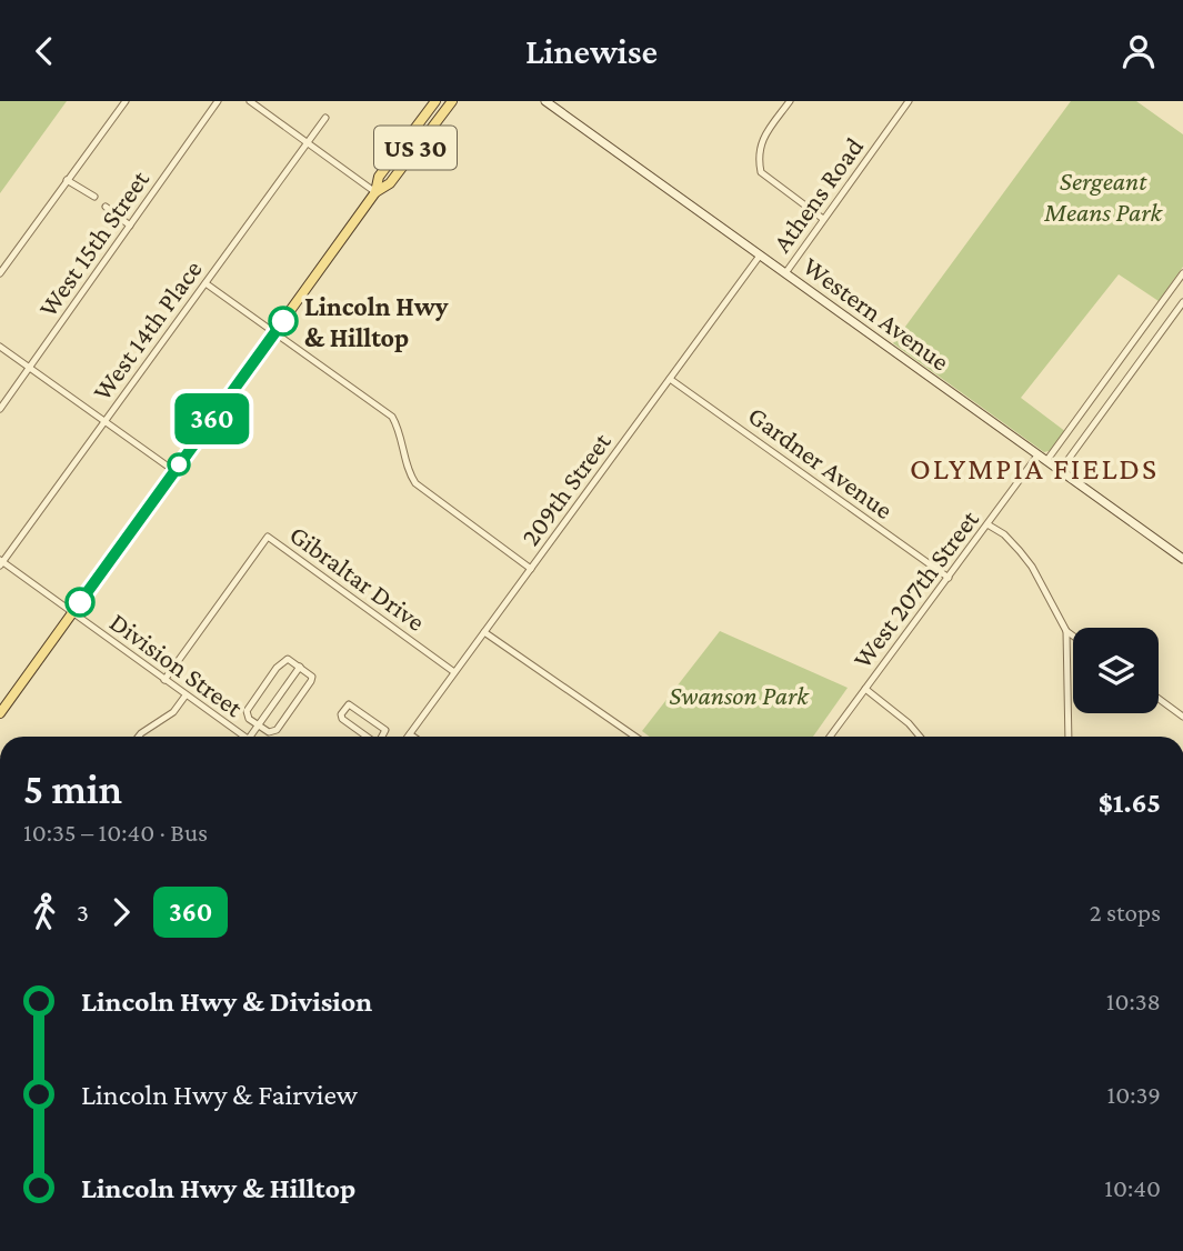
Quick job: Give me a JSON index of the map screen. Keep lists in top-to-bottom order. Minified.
{"streets":{"main road":["US 30","Western Avenue"],"street":["Athens Road","West 15th Street","West 14th Place","Gardner Avenue","209th Street","Gibraltar Drive","West 207th Street","Division Street"]},"crossings":[["US 30","Division Street"],["Athens Road","Western Avenue"],["Western Avenue","209th Street"],["Western Avenue","West 207th Street"],["West 14th Place","Division Street"],["Gardner Avenue","209th Street"],["Gardner Avenue","West 207th Street"],["209th Street","Gibraltar Drive"],["Gibraltar Drive","Division Street"]],"districts":["OLYMPIA FIELDS"],"parks":["Sergeant Means Park","Swanson Park"],"places":["Lincoln Hwy & Hilltop"],"lines":["bus line 360"],"page":{"header":"Linewise","on_map":"360","heading":["5 min","10:35 – 10:40 · Bus","$1.65"],"legs":["3","360","2 stops"],"list":[{"name":"Lincoln Hwy & Division","value":"10:38"},{"name":"Lincoln Hwy & Fairview","value":"10:39"},{"name":"Lincoln Hwy & Hilltop","value":"10:40"}]}}
